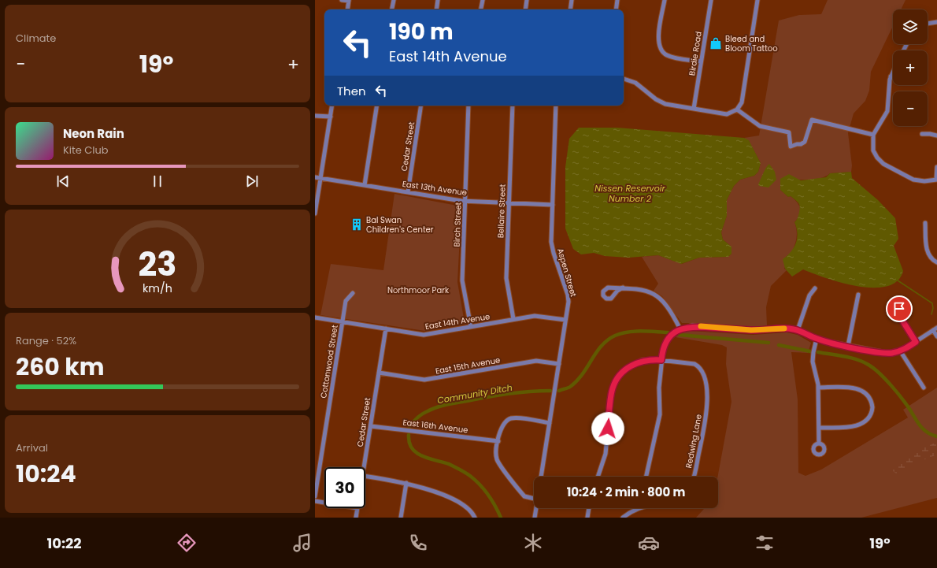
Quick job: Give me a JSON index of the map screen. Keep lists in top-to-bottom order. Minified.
{"streets":{"street":["Birdie Road","Cedar Street","East 13th Avenue","Bellaire Street","Birch Street","Aspen Street","East 14th Avenue","Cottonwood Street","East 15th Avenue","East 16th Avenue","Redwing Lane"]},"crossings":[["Cedar Street","East 13th Avenue"],["Cedar Street","East 14th Avenue"],["Cedar Street","East 15th Avenue"],["Cedar Street","East 16th Avenue"],["East 13th Avenue","Bellaire Street"],["East 13th Avenue","Birch Street"],["East 13th Avenue","Aspen Street"],["Bellaire Street","East 14th Avenue"],["Birch Street","East 14th Avenue"],["Aspen Street","East 14th Avenue"],["Aspen Street","East 15th Avenue"],["East 14th Avenue","Cottonwood Street"]],"water":["Nissen Reservoir Number 2","Community Ditch"],"parks":["Northmoor Park"],"places":{"shop":["Bleed and Bloom Tattoo"],"building":["Bal Swan Children's Center"]},"page":{"tile":["Climate",["Range · 52%","260 km"],["Arrival","10:24"]],"map_buttons":["+","−"],"turn":["190 m","East 14th Avenue"],"heat":["−","19°","+"],"then":"Then","song":["Neon Rain","Kite Club"],"limit":"30","trip":"10:24 · 2 min · 800 m","tabs":["10:22","19°"],"gauge":["23","km/h"]}}
